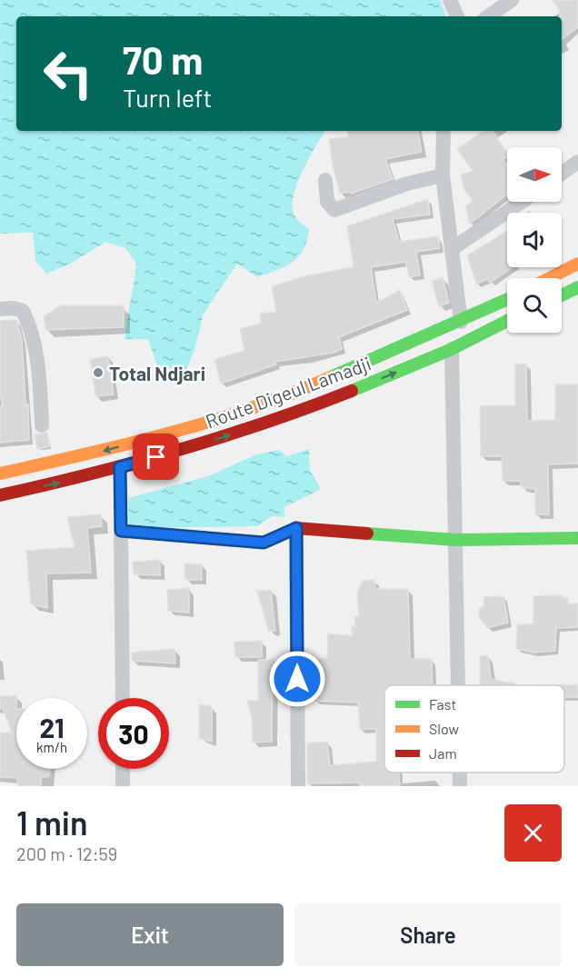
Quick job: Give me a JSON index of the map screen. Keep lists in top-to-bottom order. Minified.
{"streets":{"main road":["Route Digeul Lamadji"]},"places":["Total Ndjari"],"legend":["Fast","Slow","Jam"],"north":"right","page":{"turn":["70 m","Turn left"],"speed":"21 km/h","limit":"30","heading":["1 min","200 m · 12:59"],"buttons":["Exit","Share"]}}
